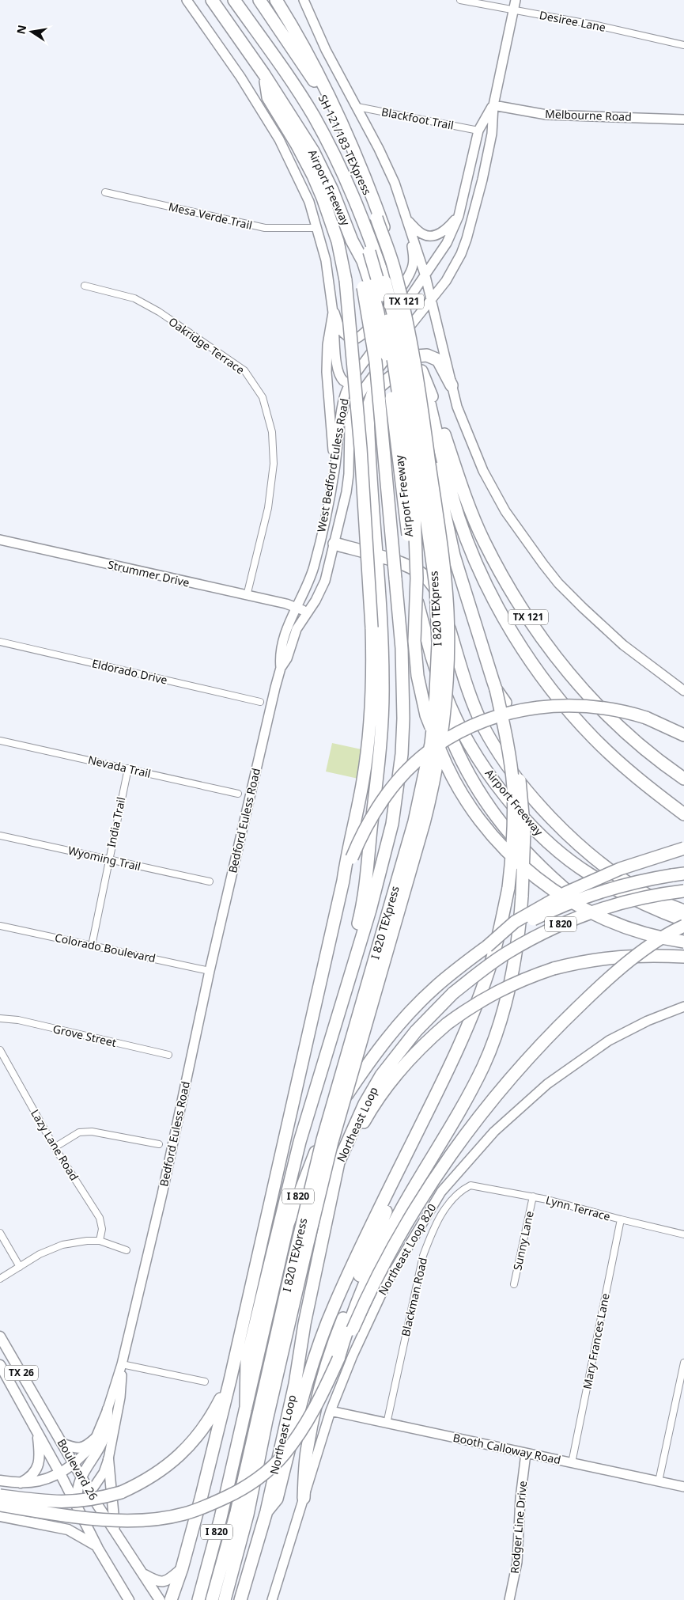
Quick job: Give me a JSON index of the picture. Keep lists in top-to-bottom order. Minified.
{"streets":{"highway":["SH 121/183 TEXpress","Airport Freeway","TX 121","I 820 TEXpress","I 820","Northeast Loop"],"main road":["Melbourne Road","West Bedford Euless Road","Strummer Drive","Bedford Euless Road","Northeast Loop 820","TX 26","Booth Calloway Road","Boulevard 26","Rodger Line Drive"],"street":["Desiree Lane","Blackfoot Trail","Mesa Verde Trail","Oakridge Terrace","Eldorado Drive","Nevada Trail","India Trail","Wyoming Trail","Colorado Boulevard","Grove Street","Lazy Lane Road","Lynn Terrace","Sunny Lane","Blackman Road","Mary Frances Lane"]},"crossings":[["Desiree Lane","West Bedford Euless Road"],["Melbourne Road","West Bedford Euless Road"],["Blackfoot Trail","West Bedford Euless Road"],["SH 121/183 TEXpress","I 820 TEXpress"],["Oakridge Terrace","Strummer Drive"],["West Bedford Euless Road","Strummer Drive"],["West Bedford Euless Road","Bedford Euless Road"],["Strummer Drive","Bedford Euless Road"],["Nevada Trail","India Trail"],["Bedford Euless Road","Colorado Boulevard"],["Bedford Euless Road","Boulevard 26"],["India Trail","Wyoming Trail"],["India Trail","Colorado Boulevard"],["I 820","Northeast Loop"],["Lynn Terrace","Sunny Lane"],["Lynn Terrace","Blackman Road"],["Lynn Terrace","Mary Frances Lane"],["Northeast Loop 820","Booth Calloway Road"],["Blackman Road","Booth Calloway Road"],["Mary Frances Lane","Booth Calloway Road"],["Booth Calloway Road","Rodger Line Drive"]],"north":"left"}
